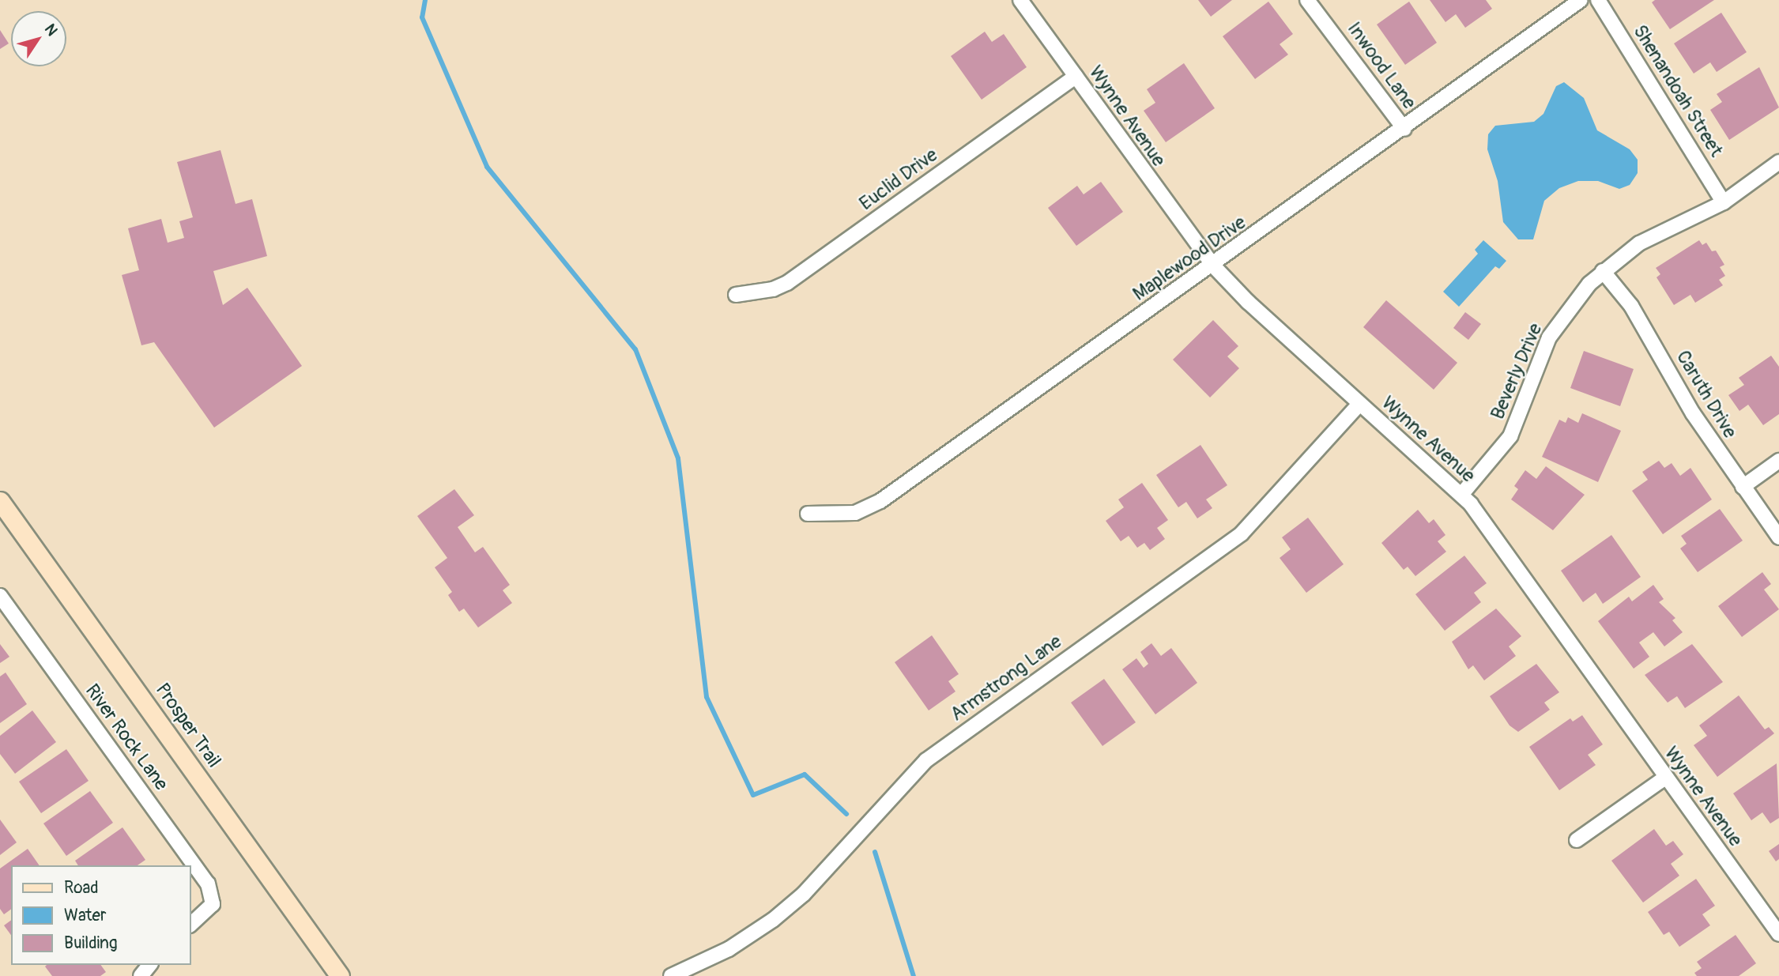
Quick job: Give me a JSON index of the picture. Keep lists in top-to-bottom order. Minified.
{"streets":{"street":["Inwood Lane","Shenandoah Street","Wynne Avenue","Euclid Drive","Maplewood Drive","Beverly Drive","Caruth Drive","Armstrong Lane","Prosper Trail","River Rock Lane"]},"crossings":[["Inwood Lane","Maplewood Drive"],["Shenandoah Street","Beverly Drive"],["Wynne Avenue","Euclid Drive"],["Wynne Avenue","Maplewood Drive"],["Wynne Avenue","Beverly Drive"],["Wynne Avenue","Armstrong Lane"],["Beverly Drive","Caruth Drive"]],"legend":["Road","Water","Building"],"north":"top right"}
